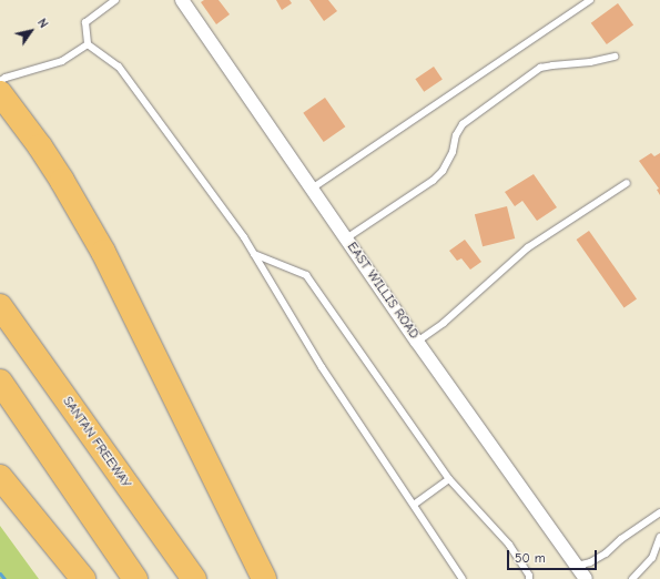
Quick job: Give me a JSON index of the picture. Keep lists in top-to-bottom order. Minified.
{"streets":{"highway":["SANTAN FREEWAY"],"street":["EAST WILLIS ROAD"]},"scale_bar":"50 m","north":"top right"}
